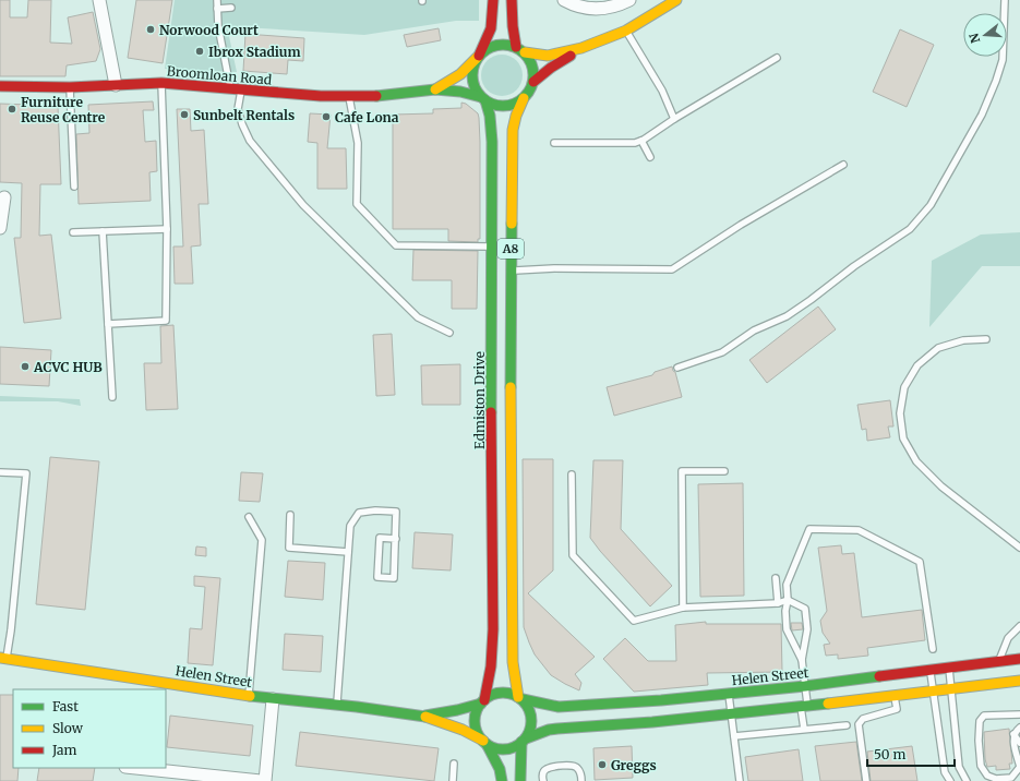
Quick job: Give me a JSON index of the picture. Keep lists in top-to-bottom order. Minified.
{"streets":{"street":["Broomloan Road","A8","Edmiston Drive","Helen Street"]},"crossings":[["Broomloan Road","A8"],["Broomloan Road","Edmiston Drive"],["A8","Edmiston Drive"],["A8","Helen Street"],["Edmiston Drive","Helen Street"]],"places":["Norwood Court","Ibrox Stadium","Furniture Reuse Centre","Sunbelt Rentals","Cafe Lona","ACVC HUB","Greggs"],"legend":["Fast","Slow","Jam"],"scale_bar":"50 m","north":"left"}
